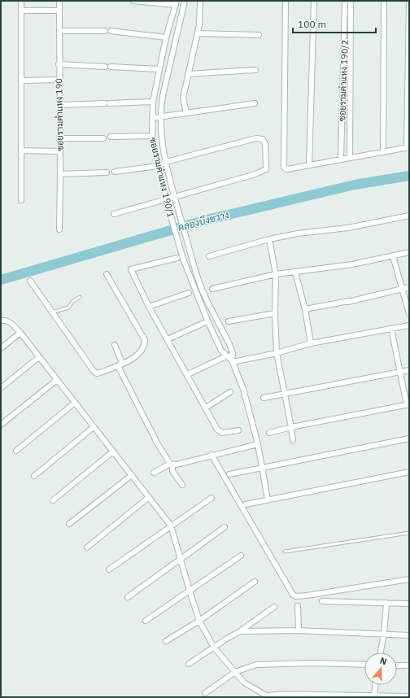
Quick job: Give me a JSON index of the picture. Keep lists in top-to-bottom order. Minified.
{"streets":{"street":["ซอยรามคำแหง 190/2","ซอยรามคำแหง 190","ซอยรามคำแหง 190/1"]},"water":["คลองบึงขวาง"],"scale_bar":"100 m","north":"top"}
